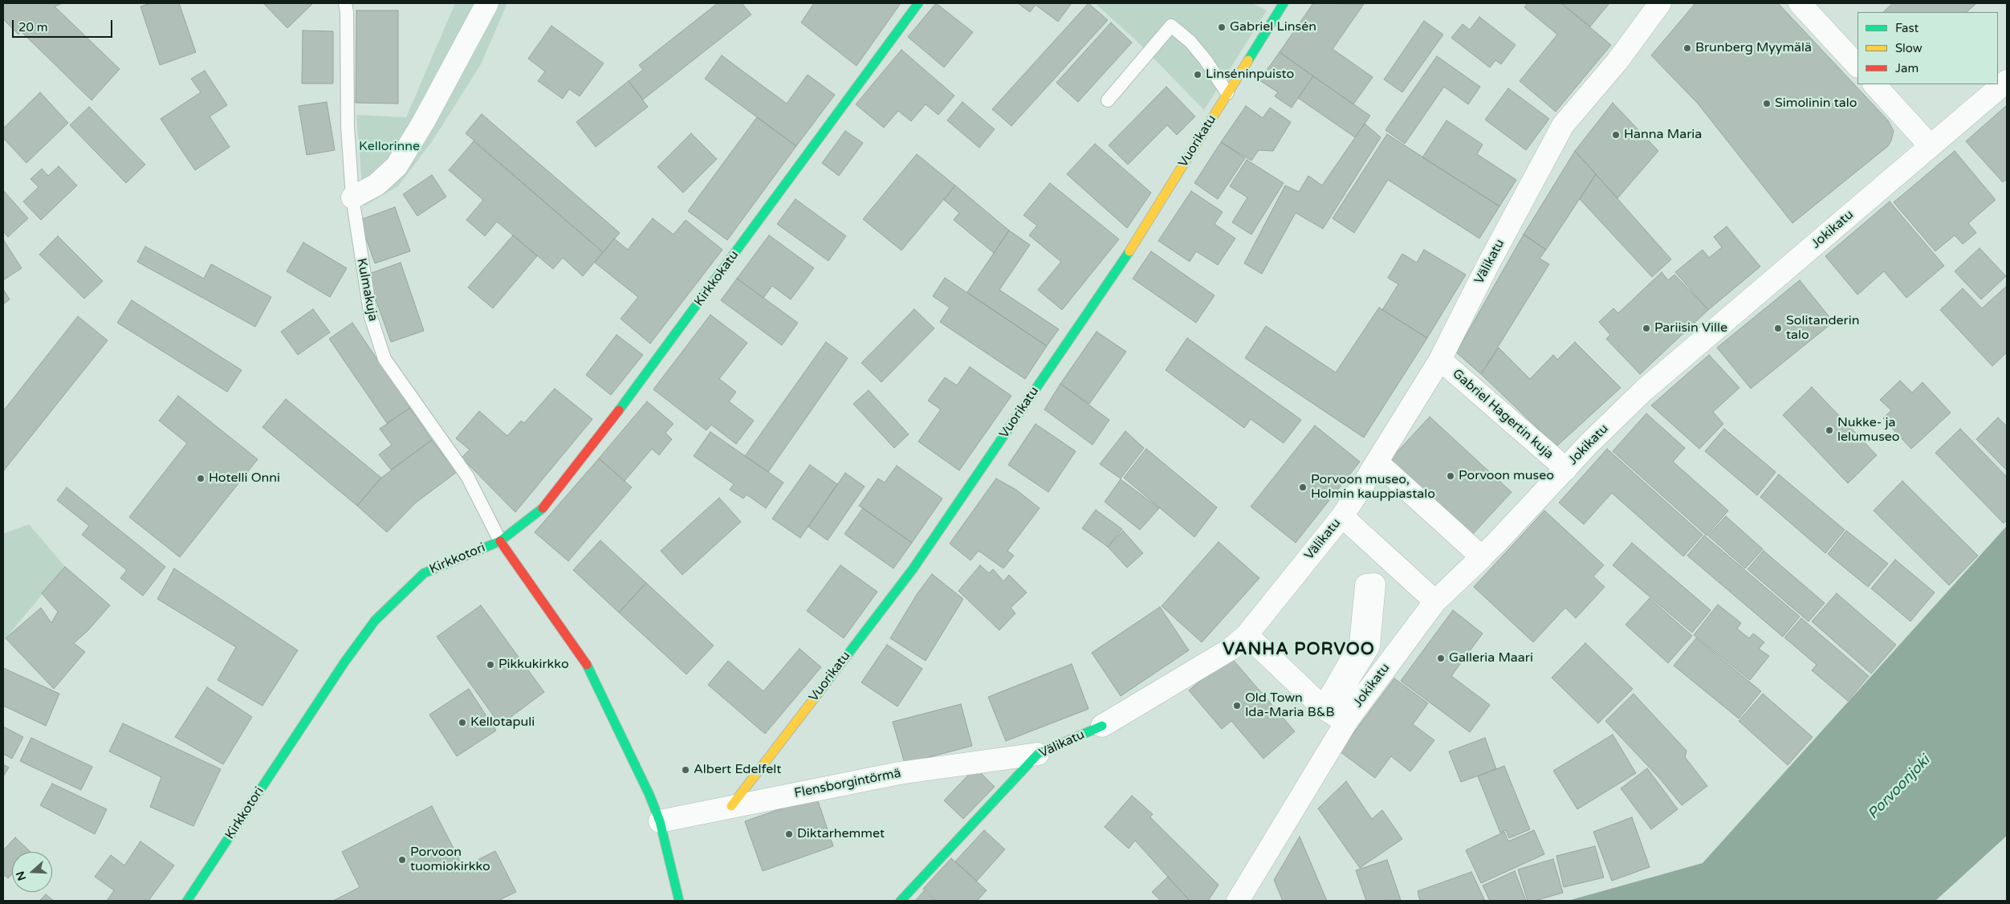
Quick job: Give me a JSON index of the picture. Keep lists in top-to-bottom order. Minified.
{"streets":{"street":["Vuorikatu","Jokikatu","Välikatu","Kirkkokatu","Gabriel Hagertin kuja","Kirkkotori","Flensborgintörmä"],"lane":["Kulmakuja"]},"crossings":[["Vuorikatu","Flensborgintörmä"],["Jokikatu","Gabriel Hagertin kuja"],["Välikatu","Gabriel Hagertin kuja"],["Välikatu","Flensborgintörmä"],["Kirkkokatu","Kulmakuja"],["Kirkkokatu","Kirkkotori"],["Kulmakuja","Kirkkotori"],["Kirkkotori","Flensborgintörmä"]],"districts":["VANHA PORVOO"],"water":["Porvoonjoki"],"parks":["Kellorinne"],"places":["Gabriel Linsén","Brunberg Myymälä","Linséninpuisto","Simolinin talo","Hanna Maria","Pariisin Ville","Solitanderin talo","Nukke- ja lelumuseo","Porvoon museo","Hotelli Onni","Porvoon museo, Holmin kauppiastalo","Galleria Maari","Pikkukirkko","Old Town Ida-Maria B&B","Kellotapuli","Albert Edelfelt","Diktarhemmet","Porvoon tuomiokirkko"],"legend":["Fast","Slow","Jam"],"scale_bar":"20 m","north":"left"}
